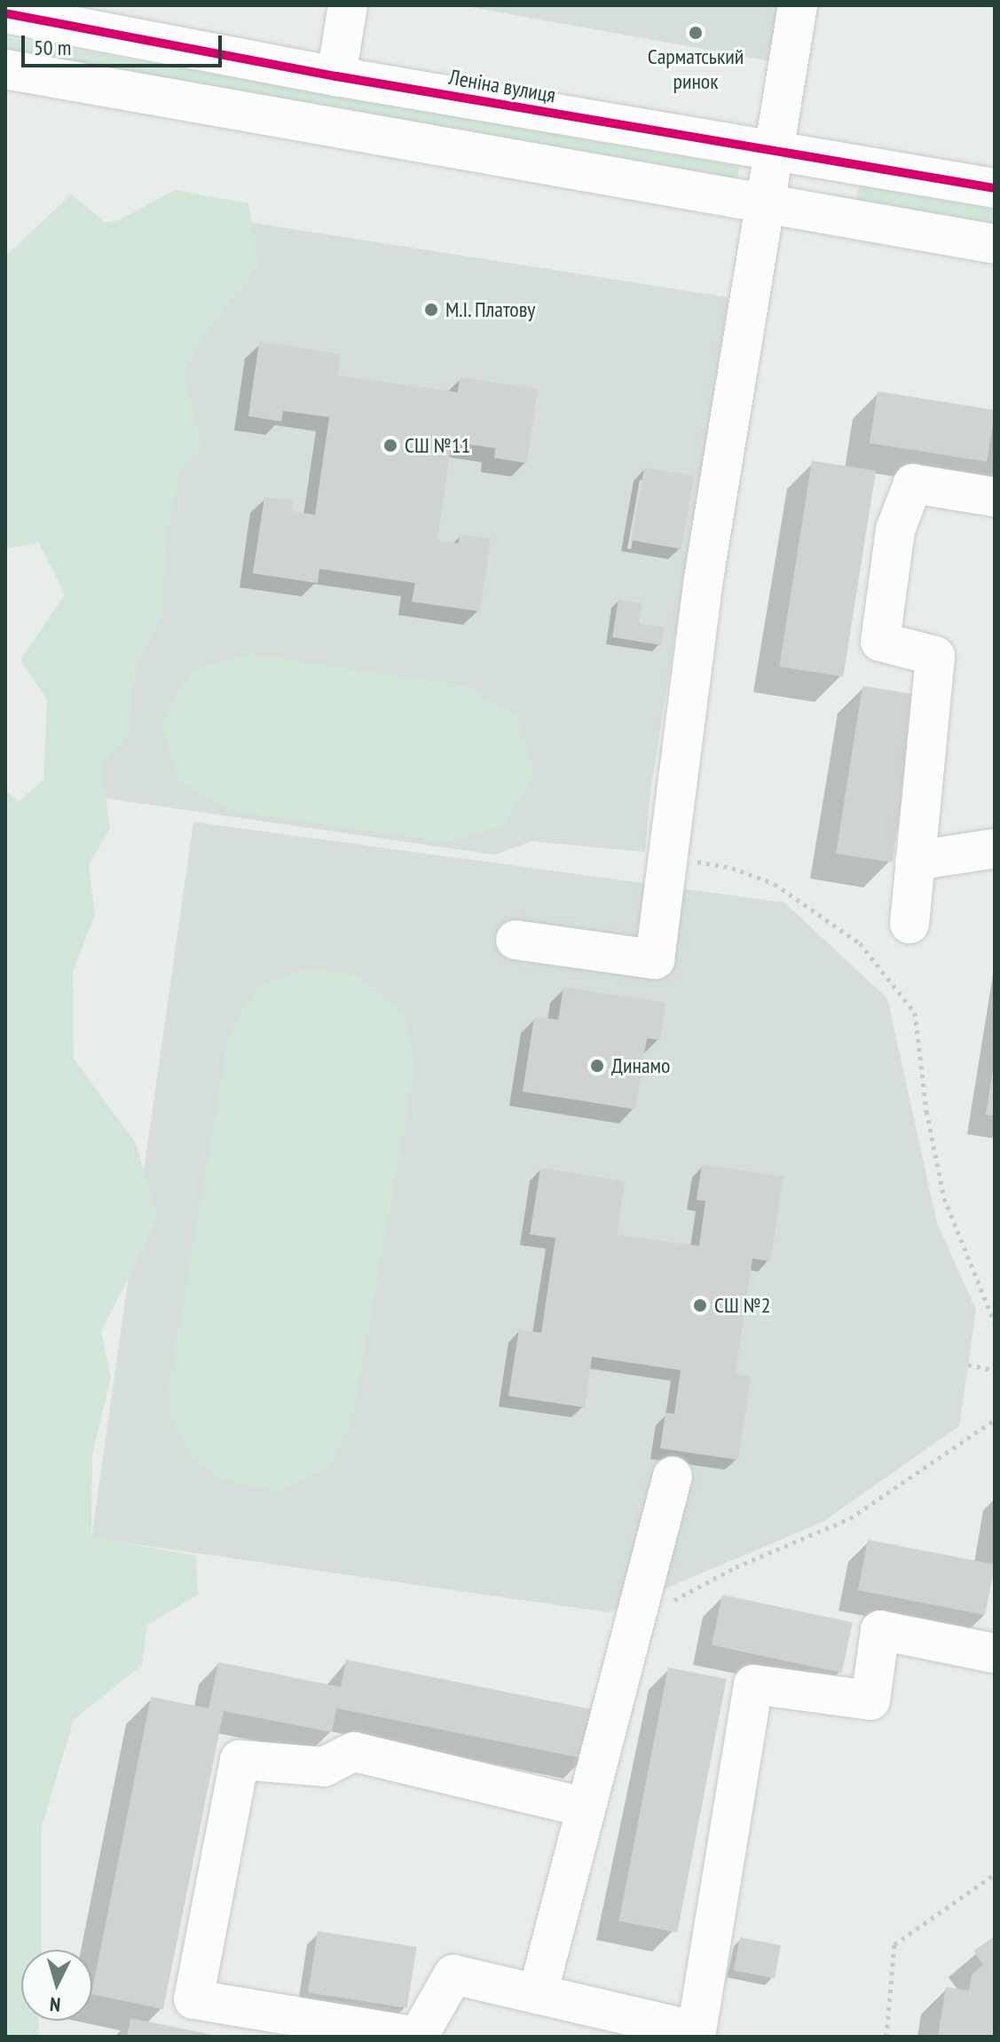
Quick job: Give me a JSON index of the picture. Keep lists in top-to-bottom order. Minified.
{"streets":{"street":["Леніна вулиця"]},"places":["Сарматський ринок","М.І. Платову","СШ №11","Динамо","СШ №2"],"scale_bar":"50 m","north":"bottom"}
